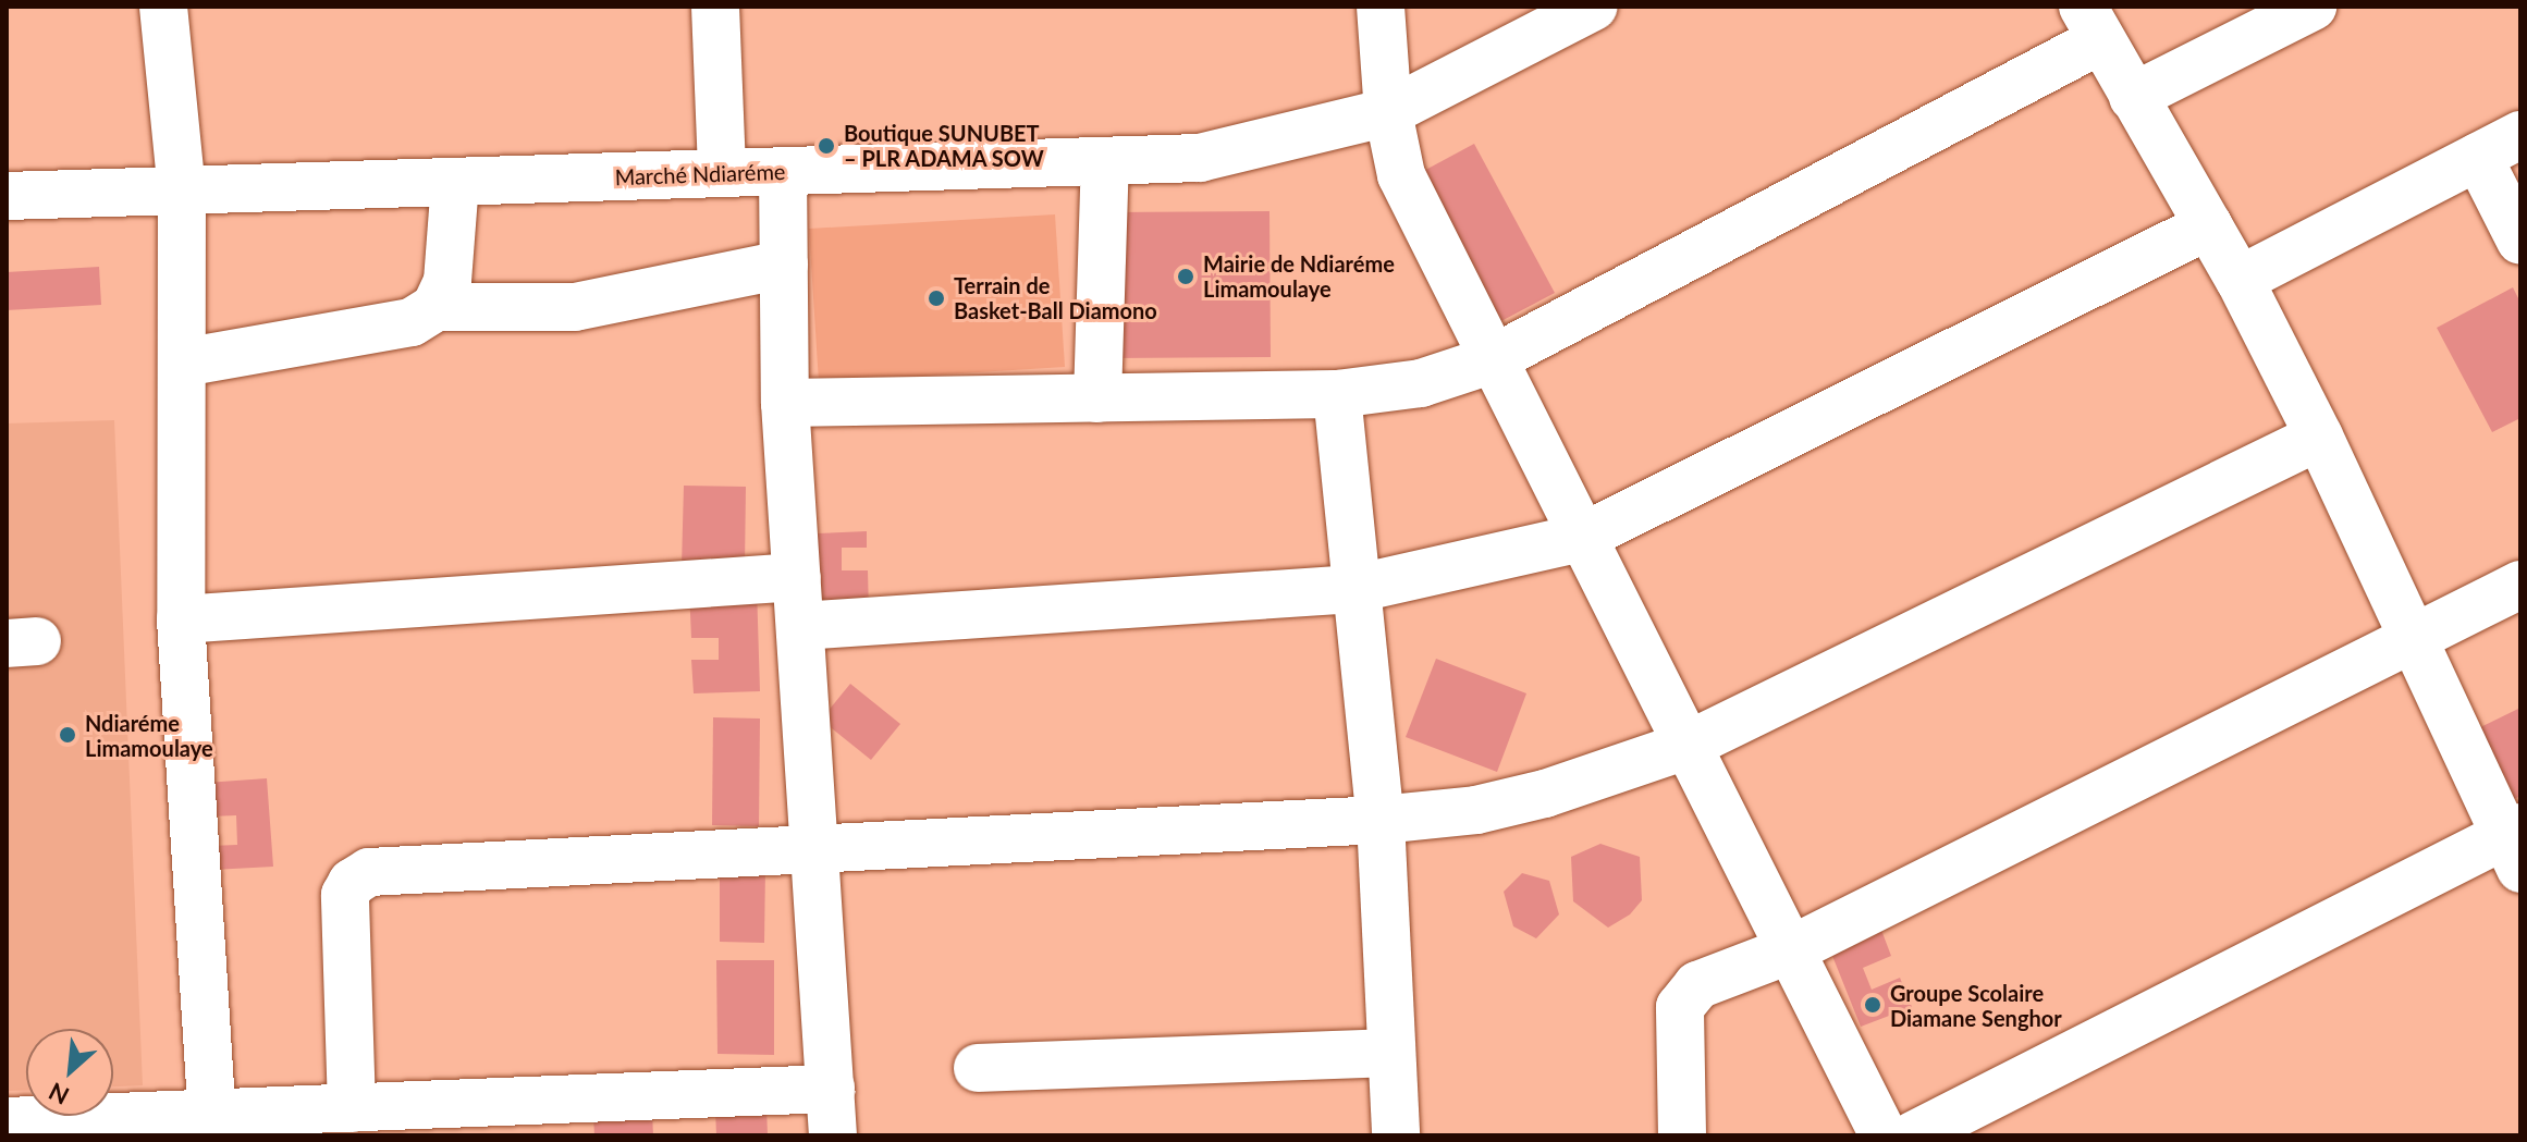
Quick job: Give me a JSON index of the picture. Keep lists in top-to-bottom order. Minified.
{"streets":{"street":["Marché Ndiaréme"]},"places":["Boutique SUNUBET – PLR ADAMA SOW","Mairie de Ndiaréme Limamoulaye","Terrain de Basket-Ball Diamono","Ndiaréme Limamoulaye","Groupe Scolaire Diamane Senghor"],"north":"bottom left"}
